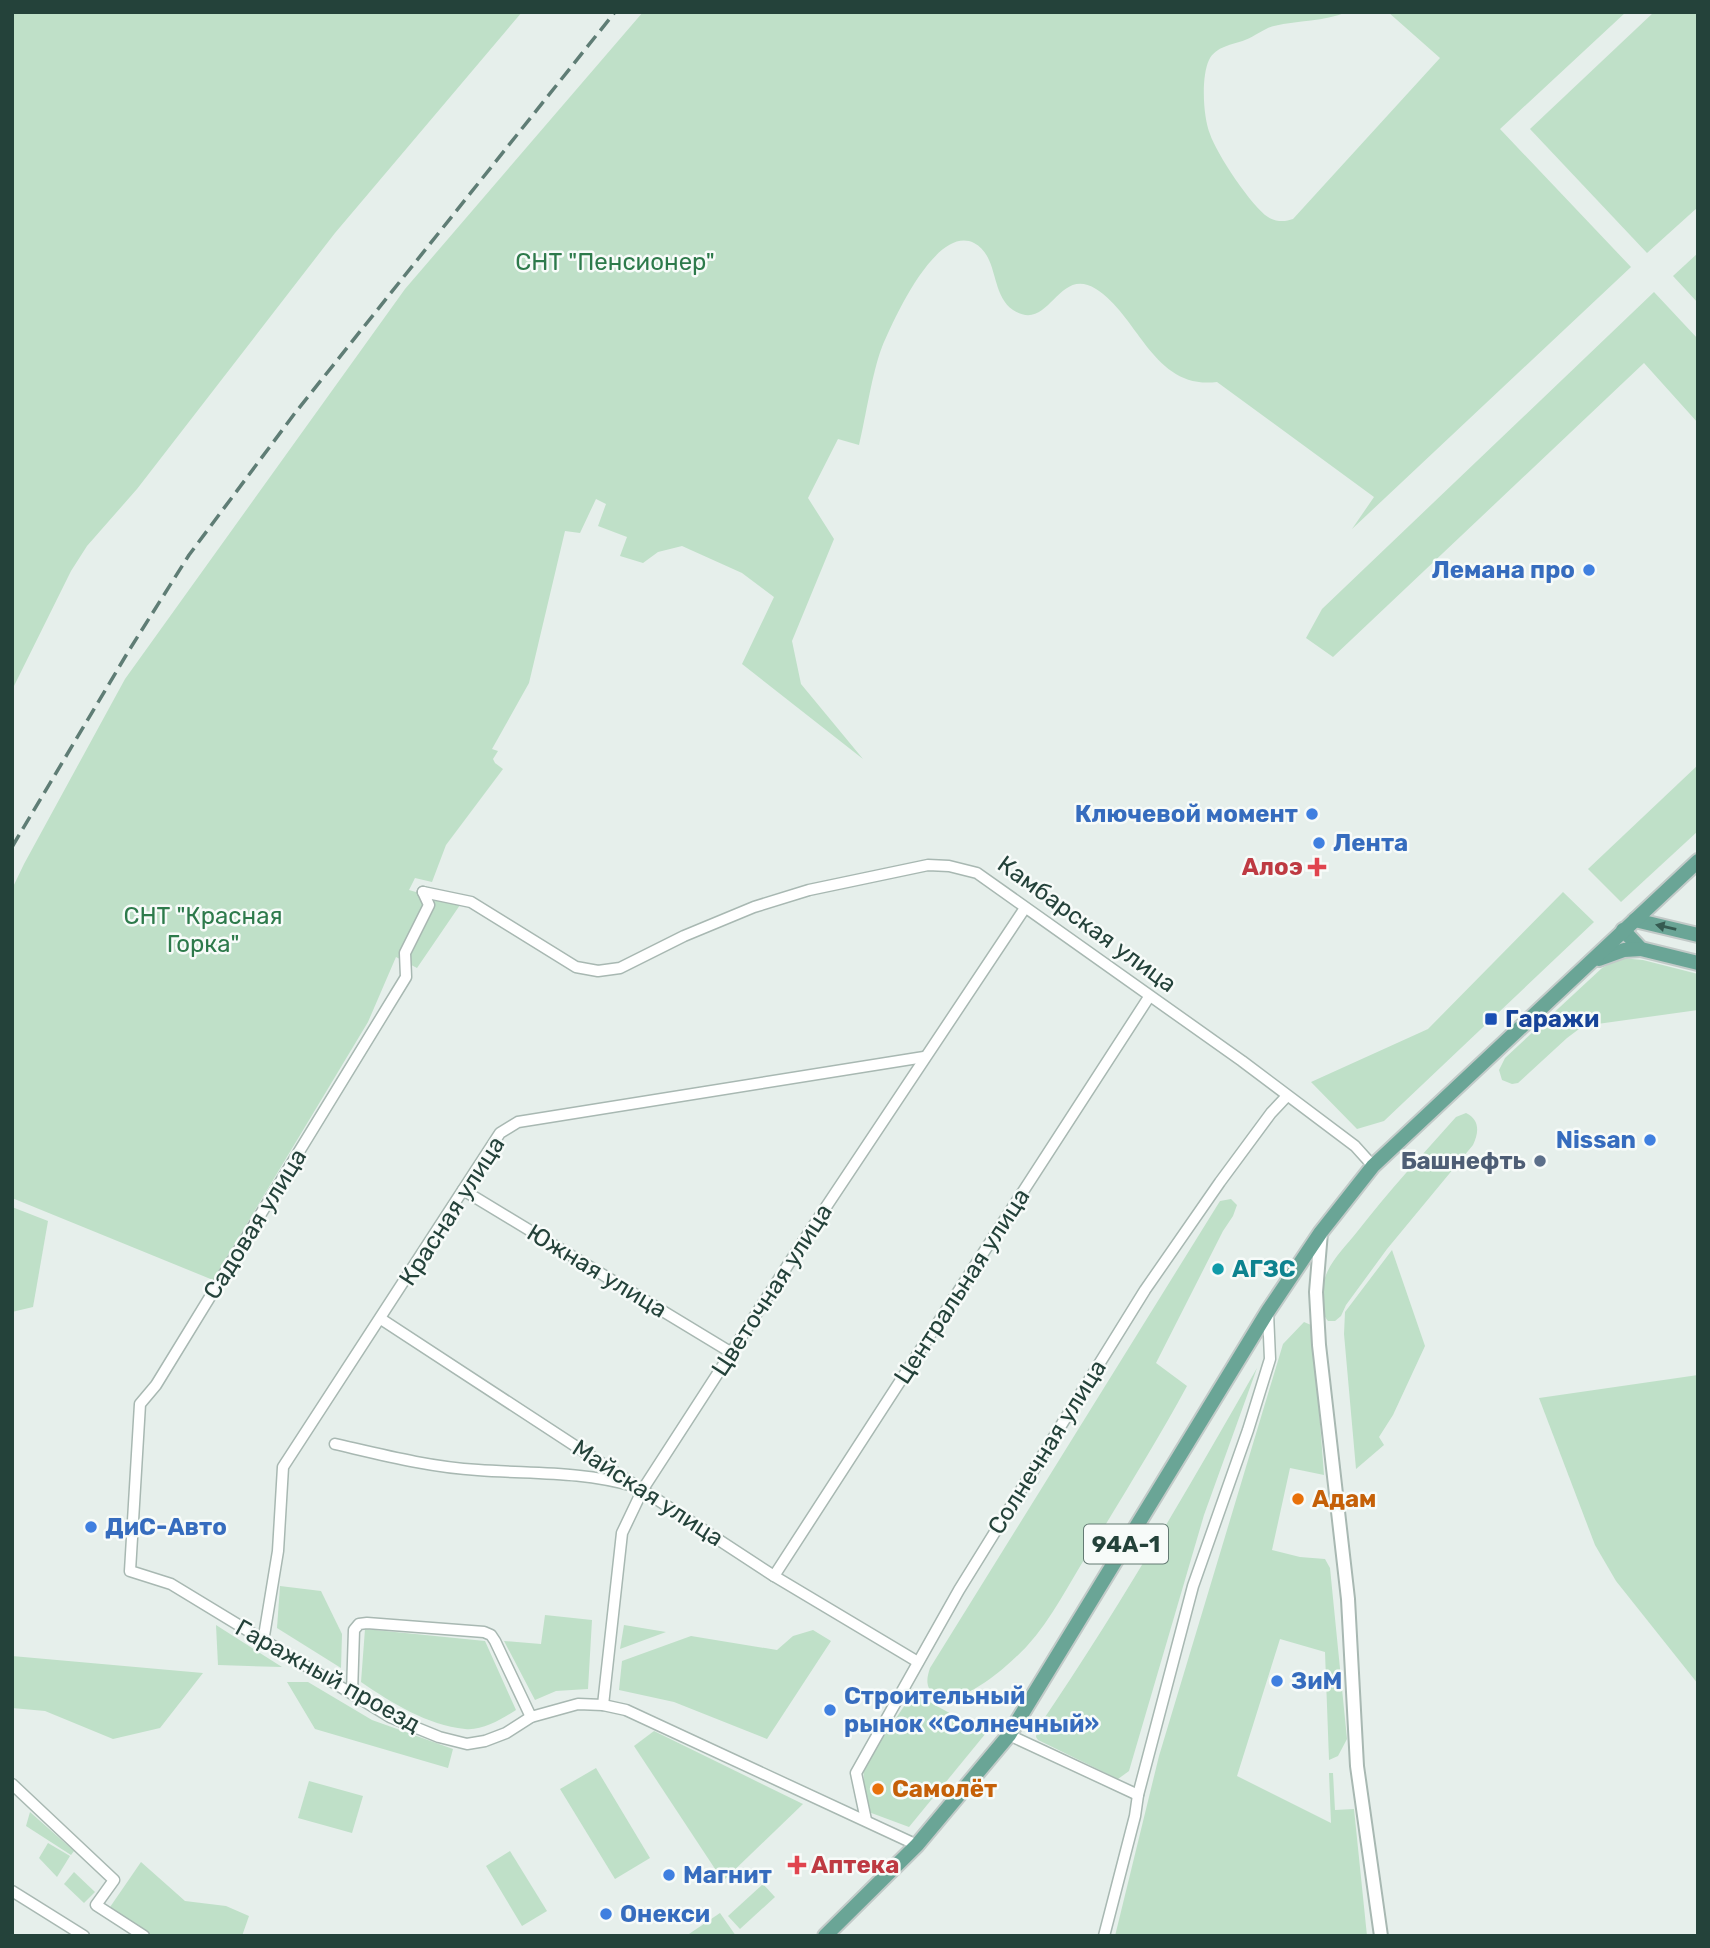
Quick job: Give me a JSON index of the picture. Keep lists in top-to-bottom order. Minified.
{"streets":{"main road":["94А-1"],"street":["Камбарская улица","Красная улица","Садовая улица","Южная улица","Центральная улица","Цветочная улица","Солнечная улица","Майская улица","Гаражный проезд"]},"crossings":[["Камбарская улица","Садовая улица"],["Камбарская улица","Центральная улица"],["Камбарская улица","Цветочная улица"],["Камбарская улица","Солнечная улица"],["Красная улица","Южная улица"],["Красная улица","Цветочная улица"],["Красная улица","Майская улица"],["Красная улица","Гаражный проезд"],["Садовая улица","Гаражный проезд"],["Южная улица","Цветочная улица"],["Центральная улица","Майская улица"],["Цветочная улица","Майская улица"],["Цветочная улица","Гаражный проезд"],["Солнечная улица","Майская улица"],["Солнечная улица","Гаражный проезд"],["94А-1","Гаражный проезд"]],"parks":["СНТ \"Пенсионер\"","СНТ \"Красная Горка\""],"places":{"other":["Лемана про","Ключевой момент","Лента","Nissan","Башнефть","АГЗС","Адам","ДиС-Авто","ЗиМ","Строительный рынок «Солнечный»","Самолёт","Магнит","Онекси"],"health":["Алоэ","Аптека"],"transit":["Гаражи"]}}
